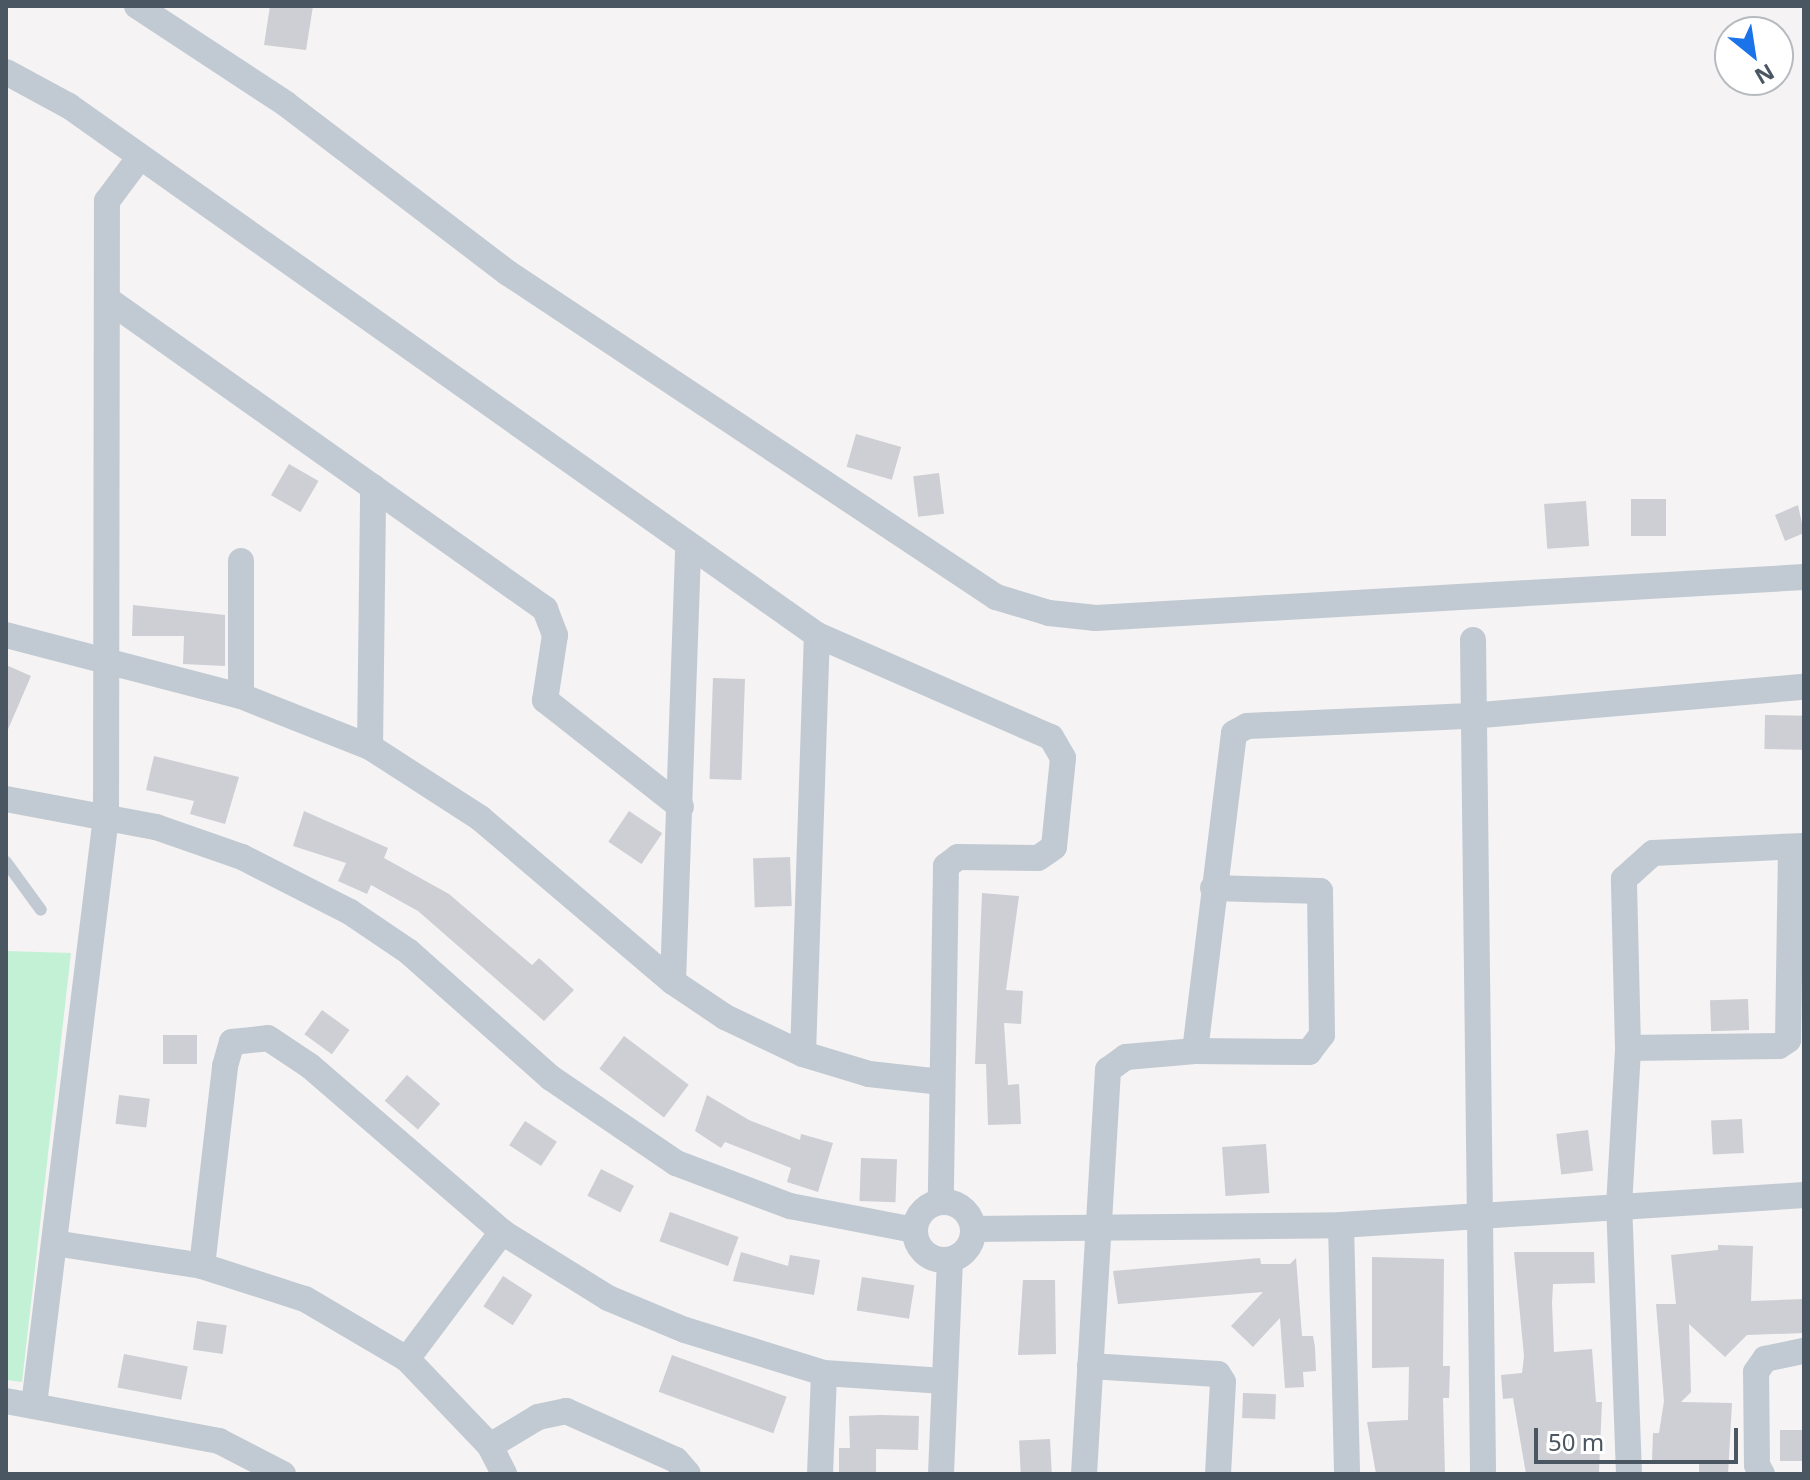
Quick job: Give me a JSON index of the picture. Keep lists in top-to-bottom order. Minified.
{"scale_bar":"50 m","north":"bottom right"}
